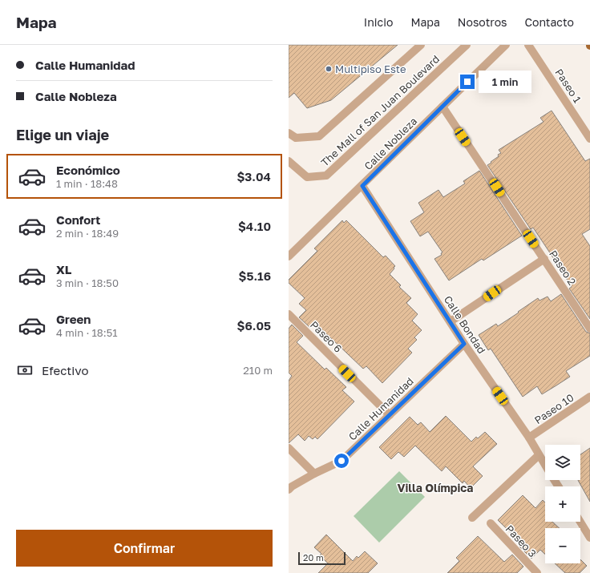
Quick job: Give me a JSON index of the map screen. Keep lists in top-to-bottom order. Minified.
{"streets":{"street":["Paseo 1","The Mall of San Juan Boulevard","Calle Nobleza","Paseo 2","Calle Bondad","Paseo 6","Calle Humanidad","Paseo 10","Paseo 3"]},"crossings":[["Calle Nobleza","Paseo 2"],["Calle Nobleza","Calle Bondad"],["Calle Bondad","Calle Humanidad"],["Calle Bondad","Paseo 10"],["Paseo 6","Calle Humanidad"]],"districts":["Villa Olímpica"],"places":["Multipiso Este"],"scale_bar":"20 m","page":{"header":"Mapa","nav":["Inicio","Mapa","Nosotros","Contacto"],"banner":["Calle Humanidad","Calle Nobleza"],"bubble":"1 min","heading":"Elige un viaje","list":[{"name":"Económico","note":"1 min · 18:48","value":"$3.04"},{"name":"Confort","note":"2 min · 18:49","value":"$4.10"},{"name":"XL","note":"3 min · 18:50","value":"$5.16"},{"name":"Green","note":"4 min · 18:51","value":"$6.05"}],"pay":["Efectivo","210 m"],"map_buttons":["+","−"],"buttons":"Confirmar","scale":"20 m"}}
